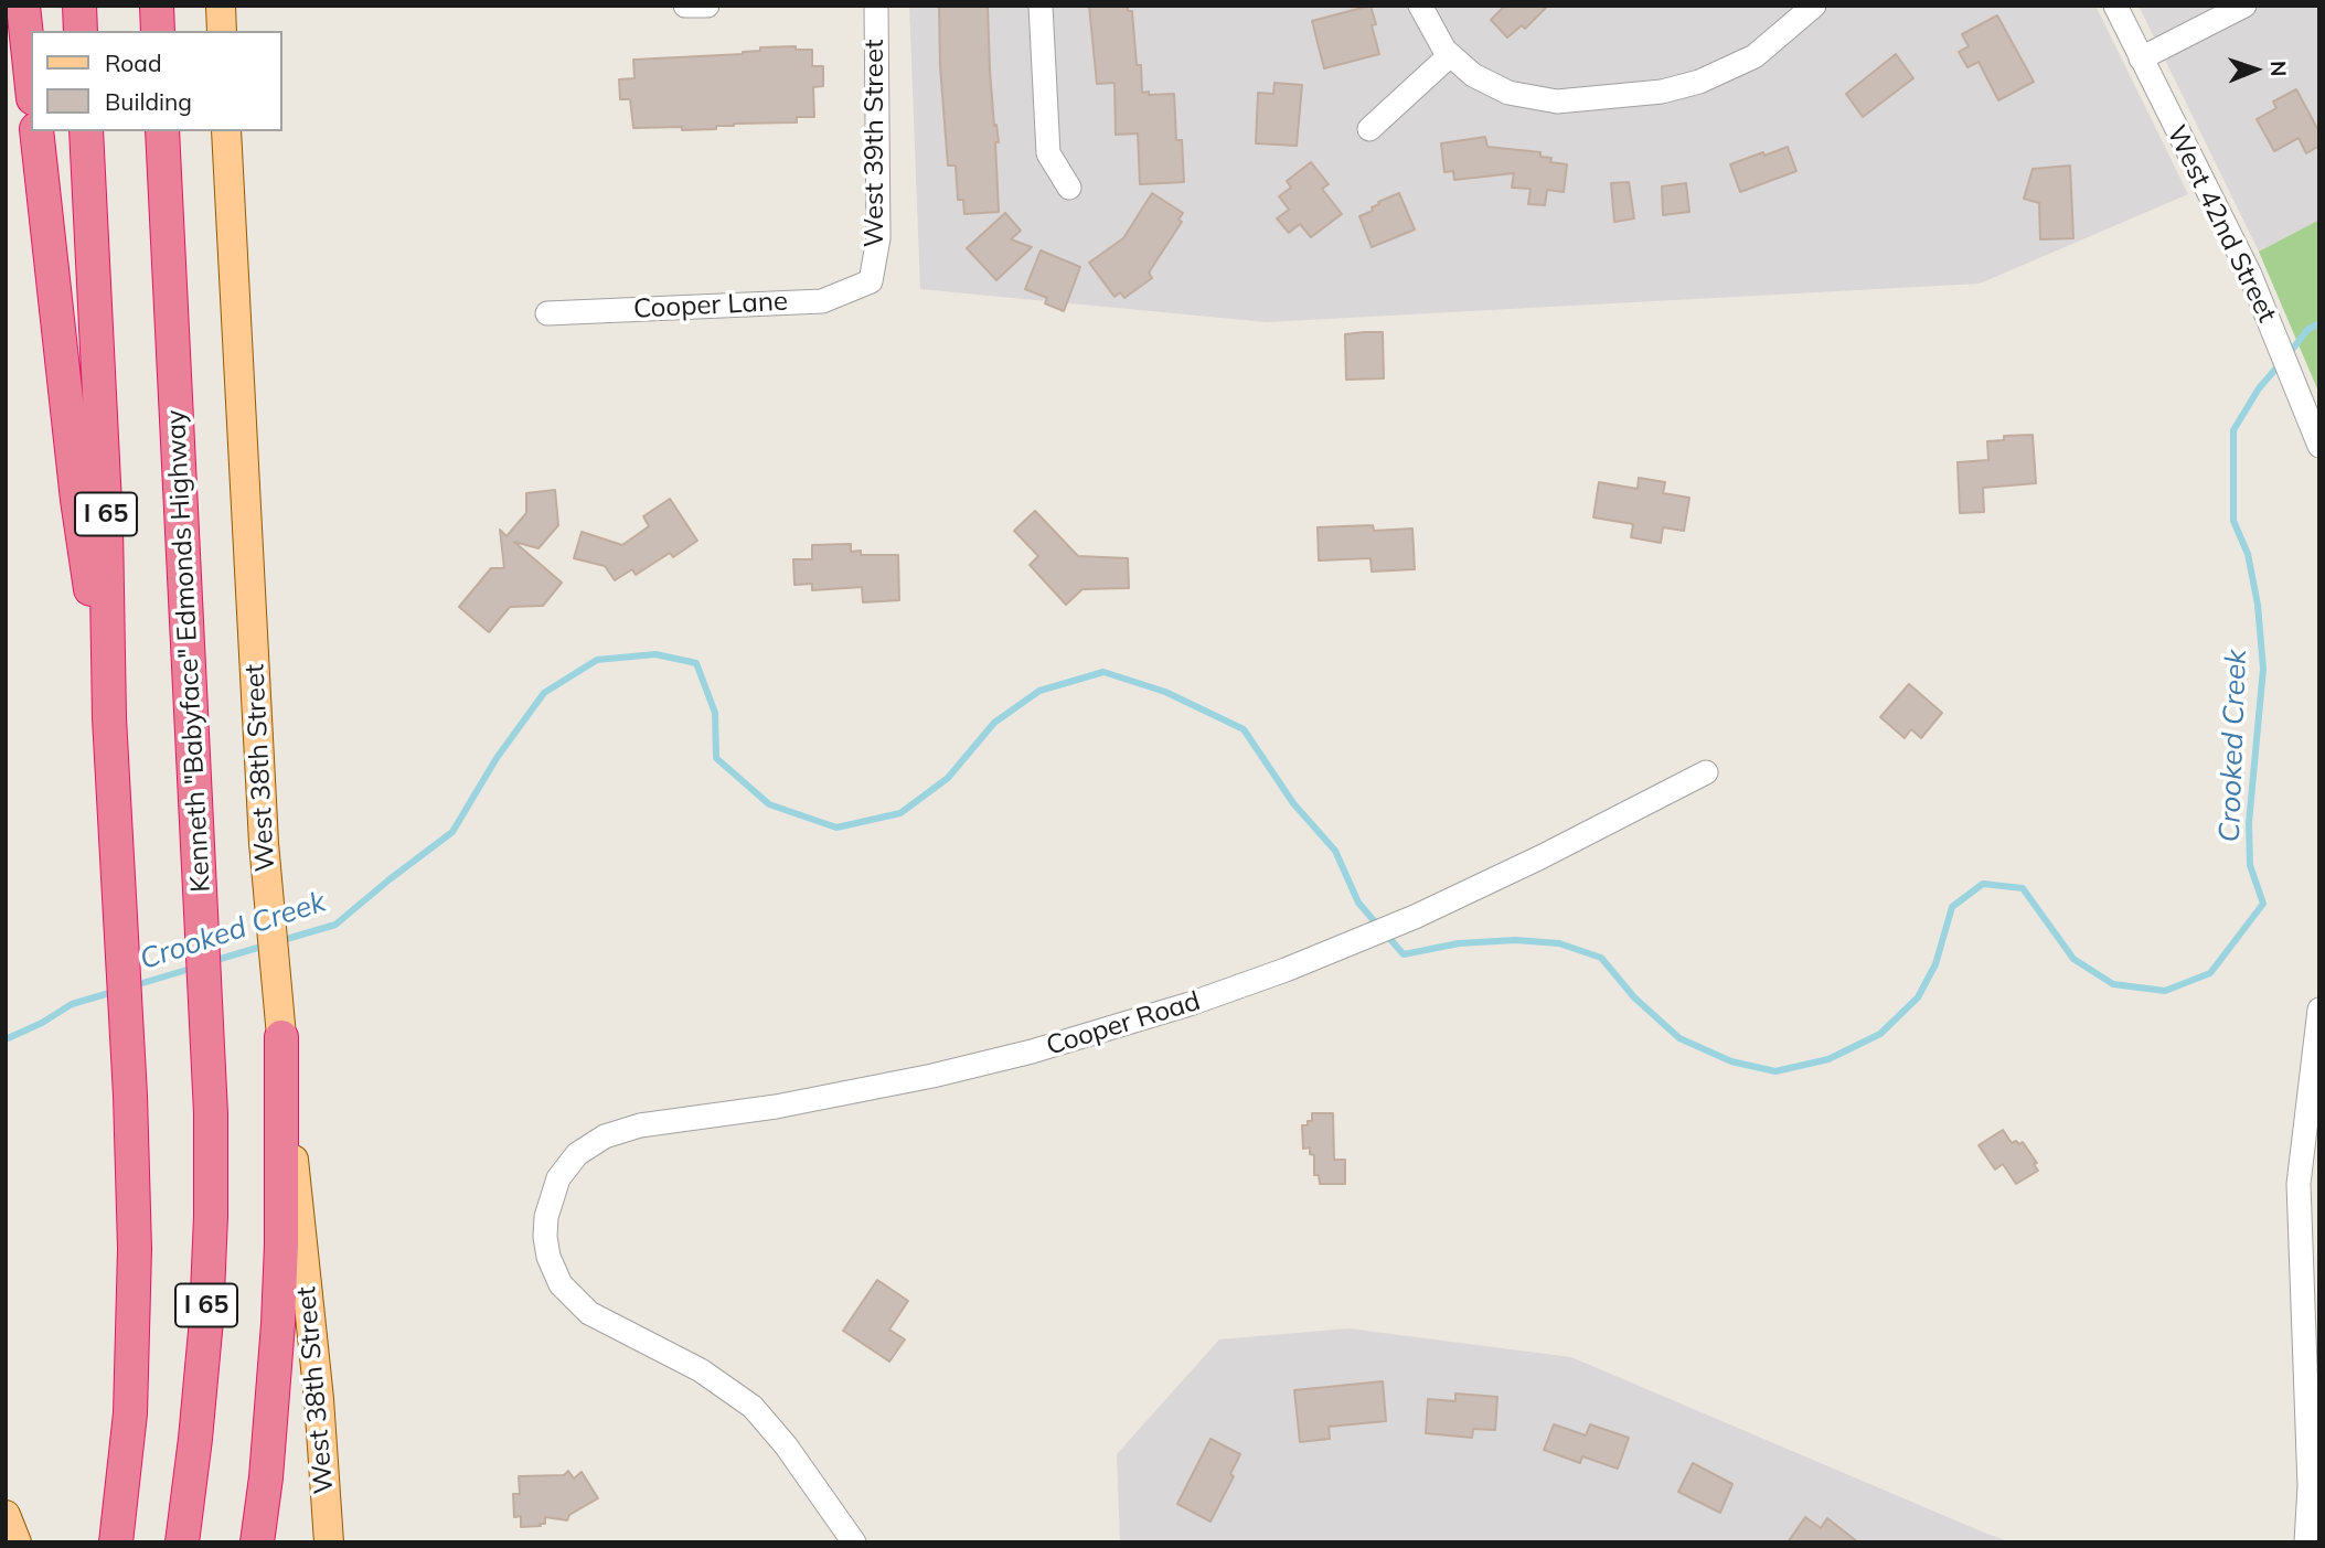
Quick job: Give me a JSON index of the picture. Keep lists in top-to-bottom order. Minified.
{"streets":{"highway":["I 65","Kenneth \"Babyface\" Edmonds Highway"],"main road":["West 38th Street"],"street":["West 39th Street","West 42nd Street","Cooper Lane","Cooper Road"]},"crossings":[["West 39th Street","Cooper Lane"]],"water":["Crooked Creek"],"legend":["Road","Building"],"north":"right"}
